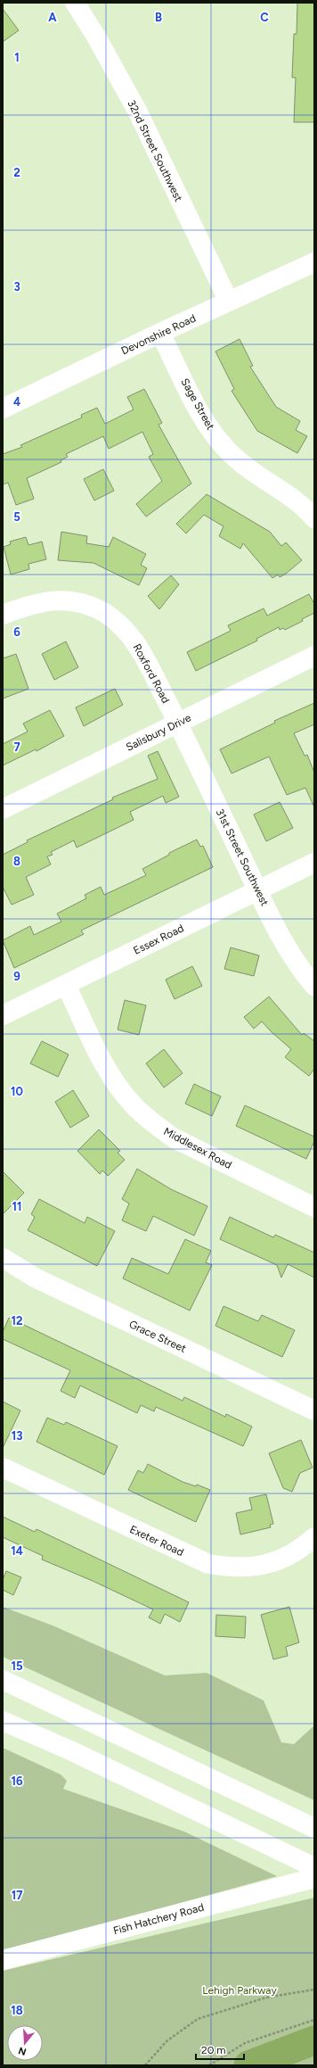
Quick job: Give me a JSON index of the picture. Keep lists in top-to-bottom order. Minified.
{"streets":{"main road":["32nd Street Southwest","Devonshire Road","Sage Street","Roxford Road","Salisbury Drive","31st Street Southwest","Essex Road","Middlesex Road","Grace Street","Exeter Road","Fish Hatchery Road"]},"crossings":[["32nd Street Southwest","Devonshire Road"],["Devonshire Road","Sage Street"],["Roxford Road","Salisbury Drive"],["Roxford Road","31st Street Southwest"],["Salisbury Drive","31st Street Southwest"],["31st Street Southwest","Essex Road"],["Essex Road","Middlesex Road"]],"parks":["Lehigh Parkway"],"scale_bar":"20 m","north":"bottom","grid":{"columns":["A","B","C"],"rows":["1","2","3","4","5","6","7","8","9","10","11","12","13","14","15","16","17","18"]}}
